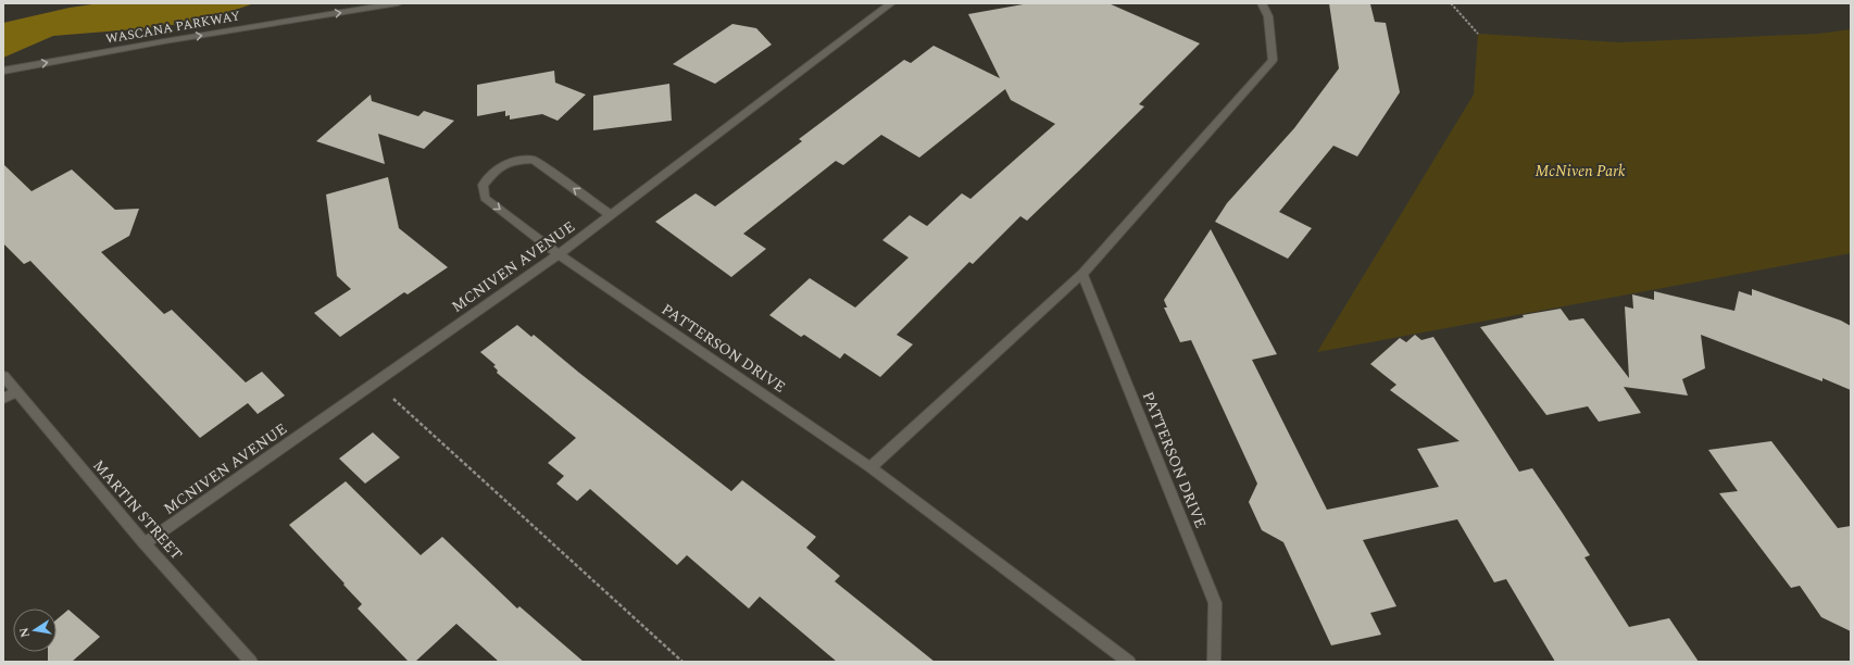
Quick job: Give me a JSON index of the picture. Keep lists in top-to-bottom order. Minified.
{"streets":{"street":["WASCANA PARKWAY","MCNIVEN AVENUE","PATTERSON DRIVE","MARTIN STREET"]},"crossings":[["MCNIVEN AVENUE","PATTERSON DRIVE"],["MCNIVEN AVENUE","MARTIN STREET"]],"one_way":["WASCANA PARKWAY"],"parks":["McNiven Park"],"north":"left"}
